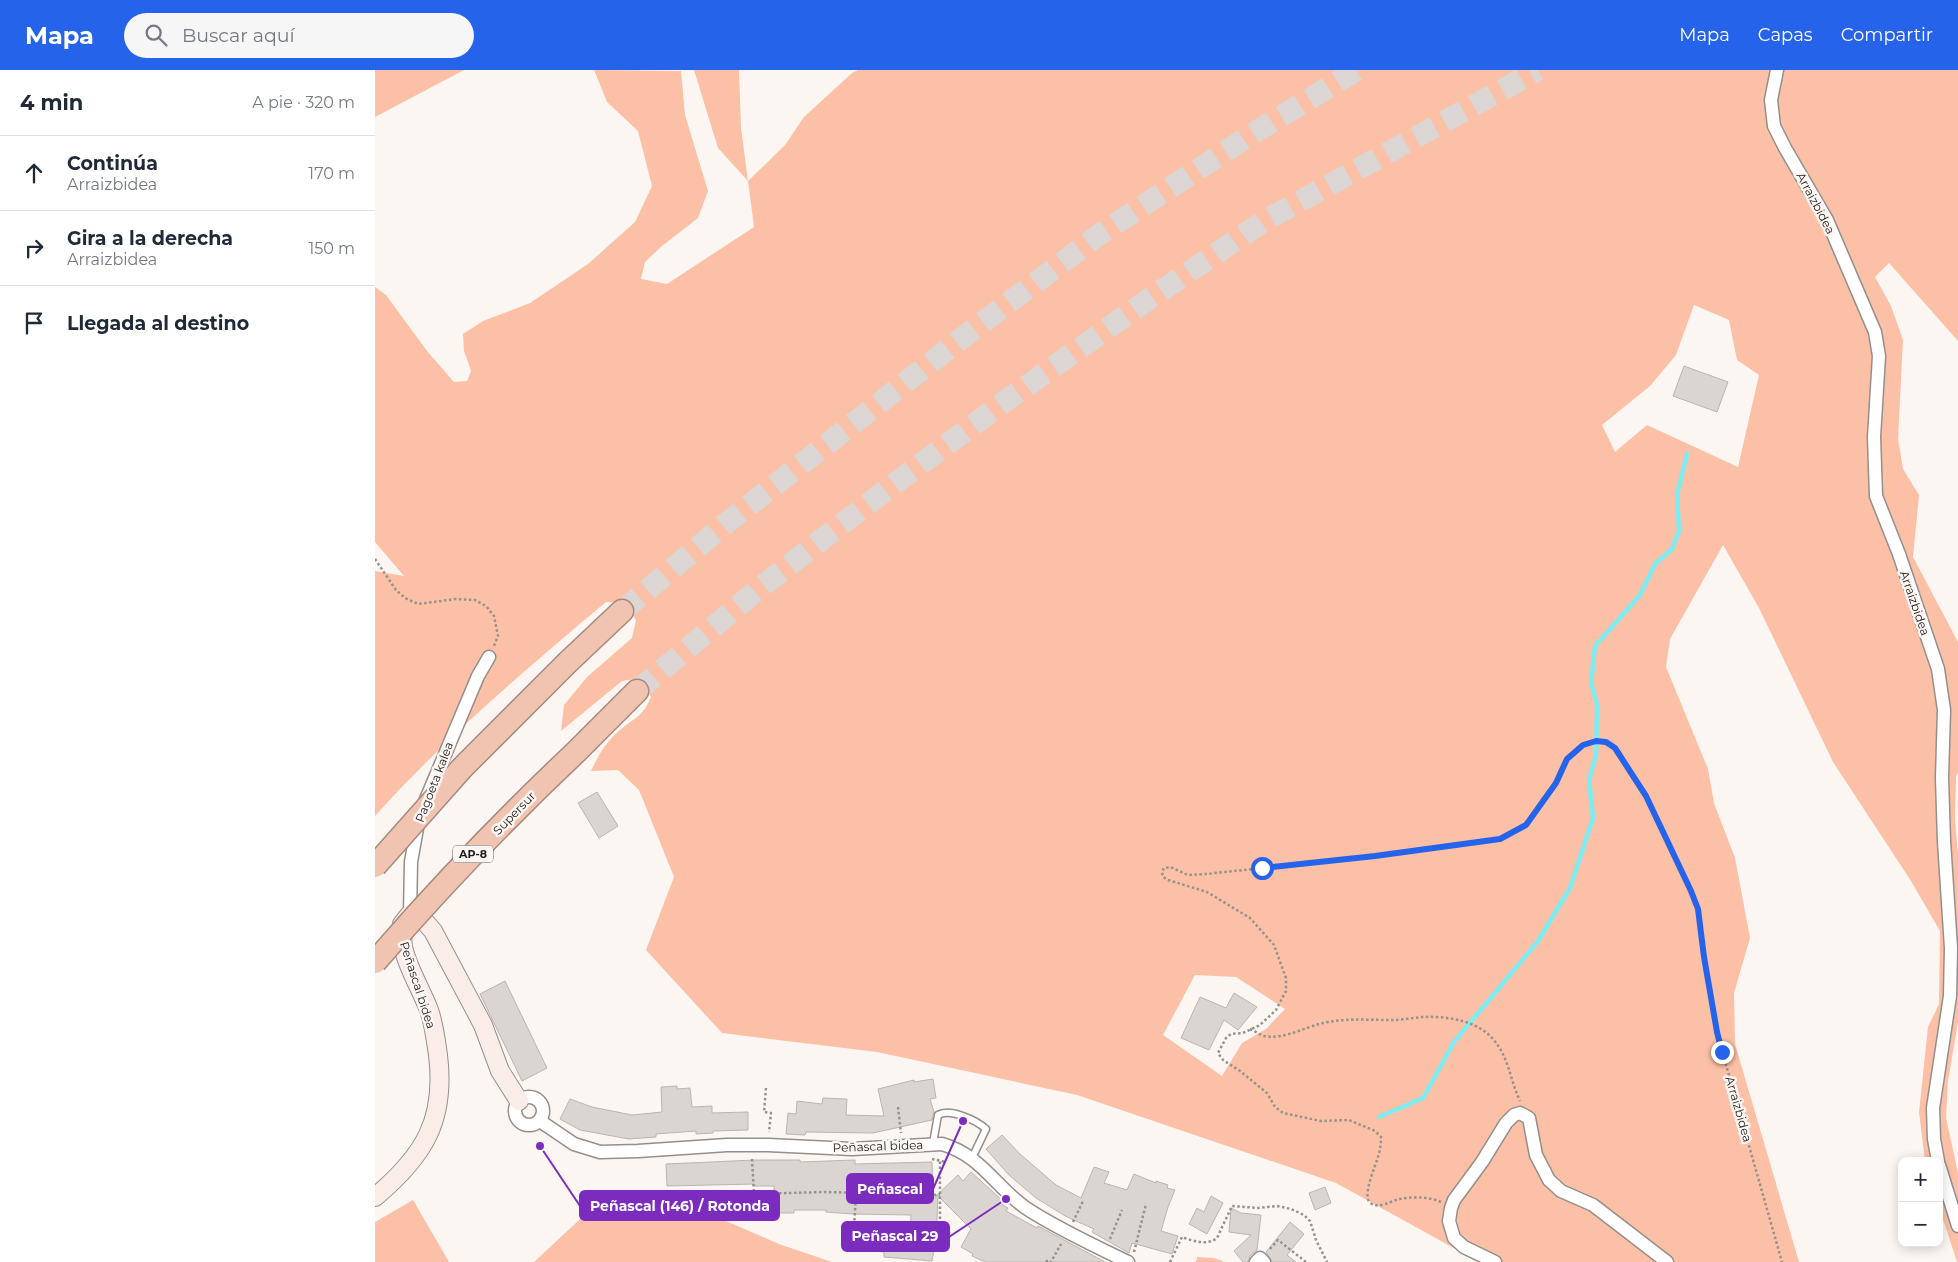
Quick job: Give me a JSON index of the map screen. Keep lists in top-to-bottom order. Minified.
{"streets":{"highway":["Supersur","AP-8"],"street":["Arraizbidea","Pagoeta kalea","Peñascal bidea"]},"crossings":[["Pagoeta kalea","Peñascal bidea"]],"places":["Peñascal","Peñascal (146) / Rotonda","Peñascal 29"],"page":{"header":"Mapa","search":"Buscar aquí","nav":["Mapa","Capas","Compartir"],"heading":["4 min","A pie · 320 m"],"list":[["Continúa","Arraizbidea","170 m"],["Gira a la derecha","Arraizbidea","150 m"],"Llegada al destino"],"map_buttons":["+","−"]}}
